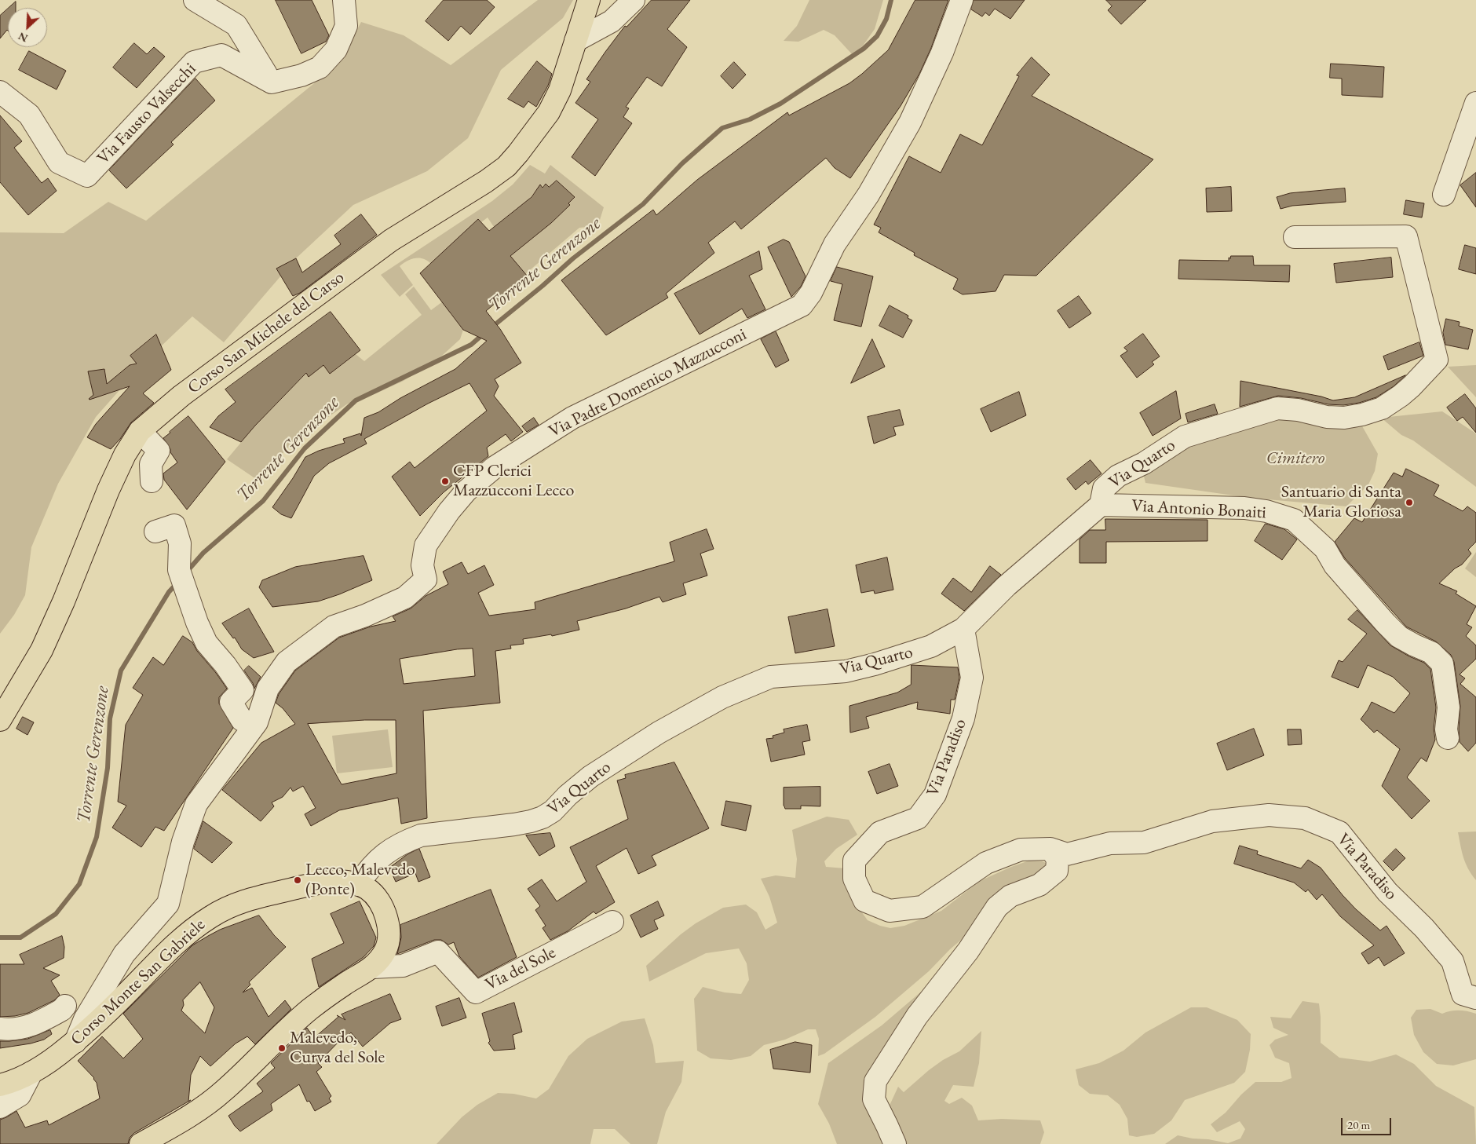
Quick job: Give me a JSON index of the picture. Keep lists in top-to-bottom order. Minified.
{"streets":{"main road":["Corso San Michele del Carso","Corso Monte San Gabriele"],"street":["Via Fausto Valsecchi","Via Padre Domenico Mazzucconi","Via Quarto","Via Antonio Bonaiti","Via Paradiso","Via del Sole"]},"crossings":[["Via Padre Domenico Mazzucconi","Corso Monte San Gabriele"],["Via Quarto","Via Antonio Bonaiti"],["Via Quarto","Via Paradiso"],["Via Quarto","Corso Monte San Gabriele"],["Via del Sole","Corso Monte San Gabriele"]],"water":["Torrente Gerenzone"],"parks":["Cimitero"],"places":["CFP Clerici Mazzucconi Lecco","Santuario di Santa Maria Gloriosa","Lecco, Malevedo (Ponte)","Malevedo, Curva del Sole"],"scale_bar":"20 m","north":"bottom left"}
